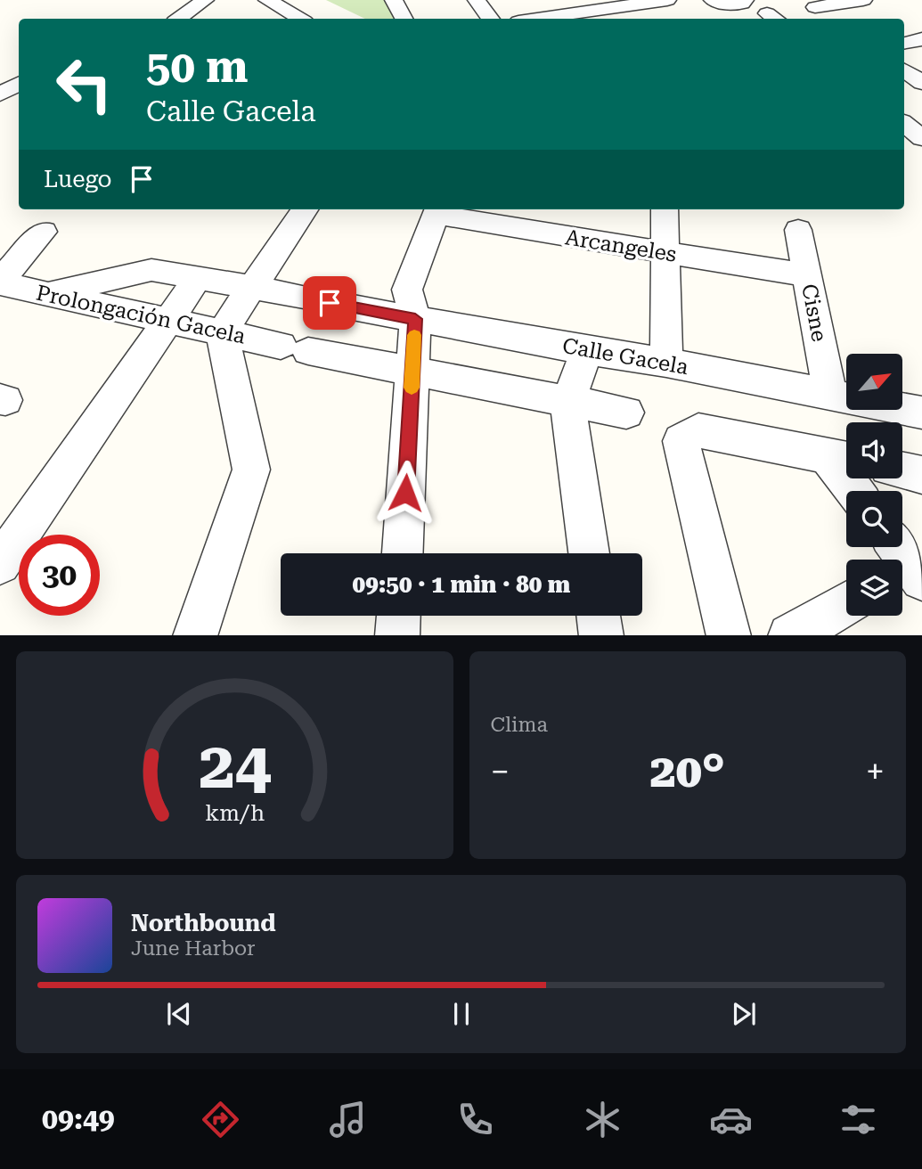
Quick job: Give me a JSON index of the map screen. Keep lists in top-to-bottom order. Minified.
{"streets":{"street":["Arcangeles","Cisne","Prolongación Gacela","Calle Gacela"]},"crossings":[["Arcangeles","Cisne"],["Cisne","Calle Gacela"],["Prolongación Gacela","Calle Gacela"]],"north":"top right","page":{"turn":["50 m","Calle Gacela"],"then":"Luego","limit":"30","trip":"09:50 · 1 min · 80 m","tile":"Clima","heat":["−","20°","+"],"song":["Northbound","June Harbor"],"tabs":"09:49","gauge":["24","km/h"]}}
